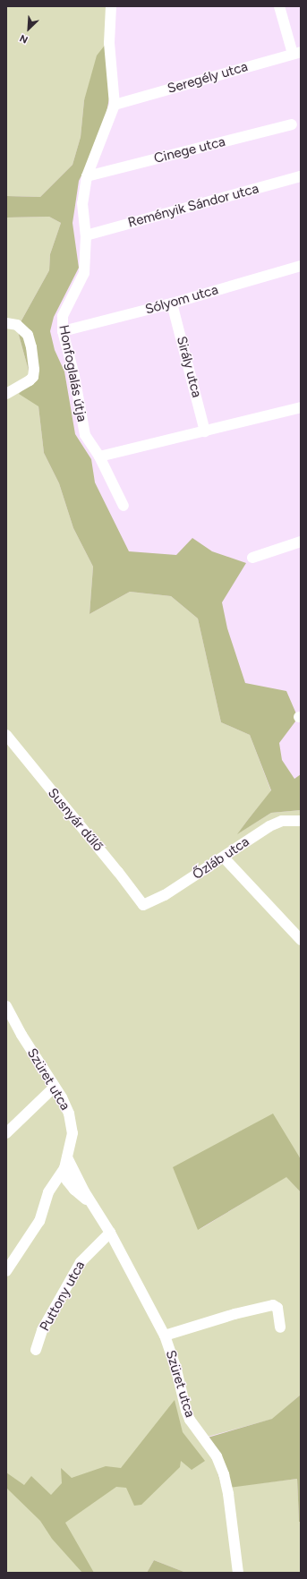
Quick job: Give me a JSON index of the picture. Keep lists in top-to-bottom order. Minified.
{"streets":{"street":["Seregély utca","Cinege utca","Reményik Sándor utca","Sólyom utca","Sirály utca","Honfoglalás útja","Susnyár dűlő","Őzláb utca","Szüret utca","Puttony utca"]},"crossings":[["Seregély utca","Honfoglalás útja"],["Cinege utca","Honfoglalás útja"],["Reményik Sándor utca","Honfoglalás útja"],["Sólyom utca","Sirály utca"],["Sólyom utca","Honfoglalás útja"],["Susnyár dűlő","Őzláb utca"],["Szüret utca","Puttony utca"]],"north":"bottom left"}
